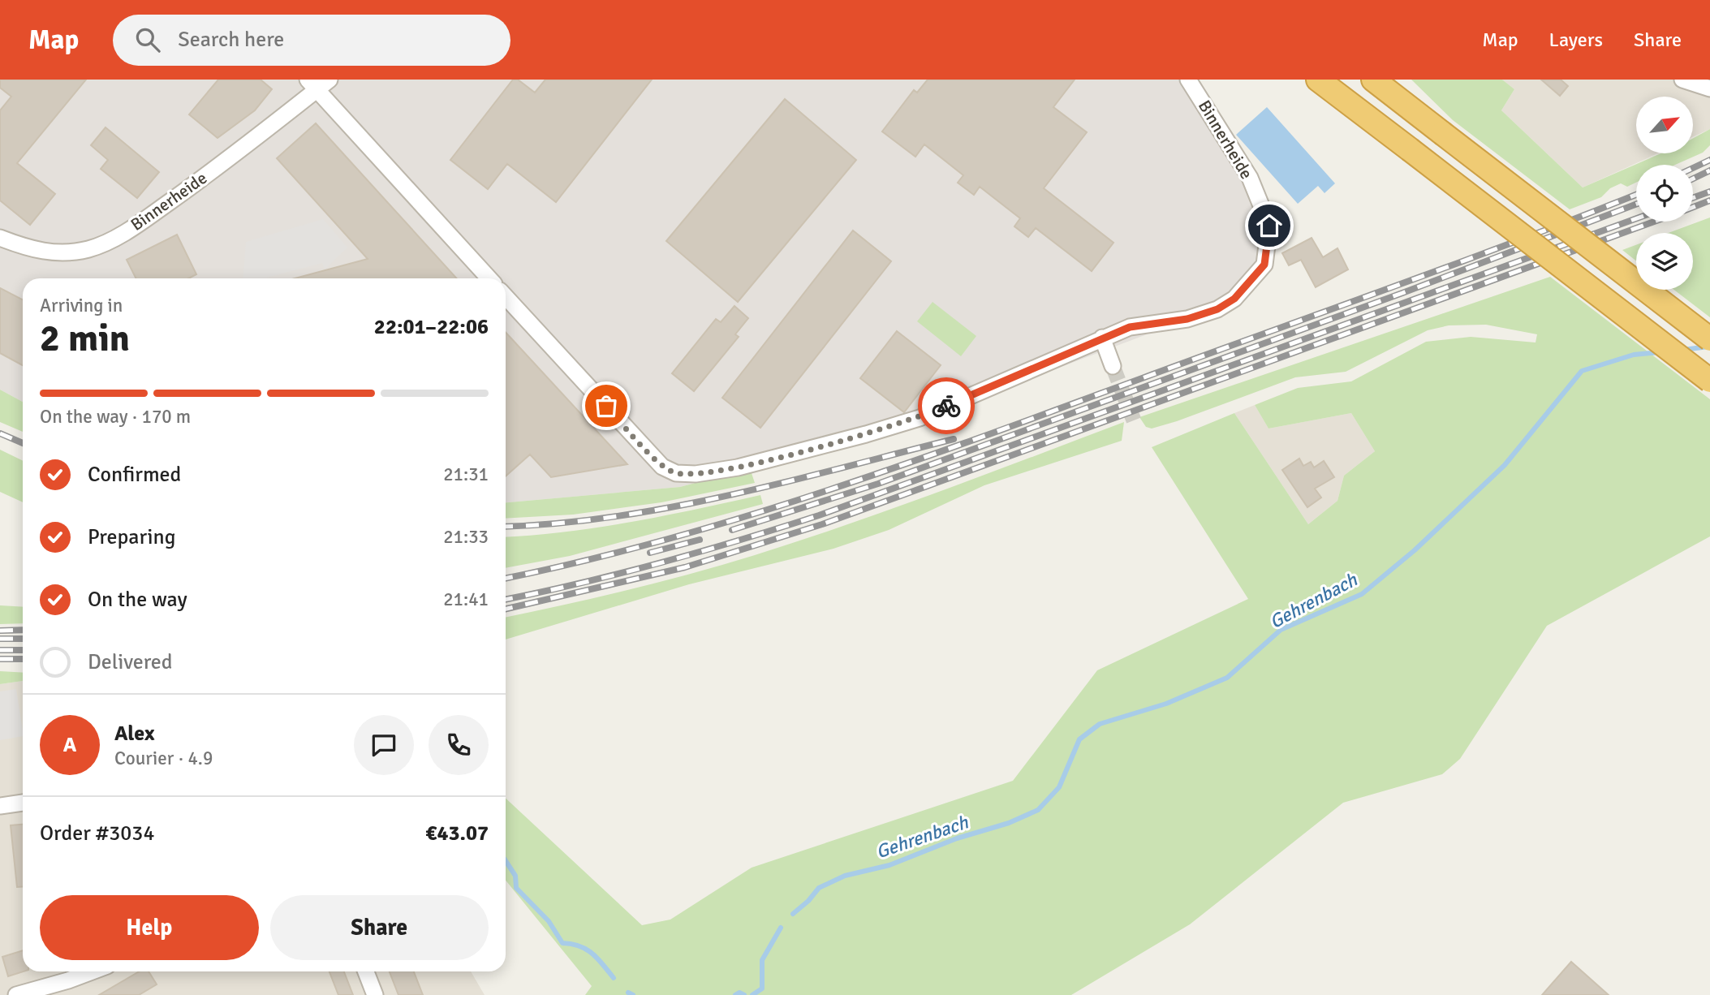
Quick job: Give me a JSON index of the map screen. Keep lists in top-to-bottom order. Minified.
{"streets":{"street":["Binnerheide"]},"water":["Gehrenbach"],"north":"top right","page":{"header":"Map","search":"Search here","nav":["Map","Layers","Share"],"heading":["2 min","Arriving in","22:01–22:06"],"panel":["Alex","Courier · 4.9","Order #3034","€43.07"],"bar":"On the way · 170 m","list":[["Confirmed","21:31"],["Preparing","21:33"],["On the way","21:41"],"Delivered"],"round":"A","buttons":["Help","Share"]}}
